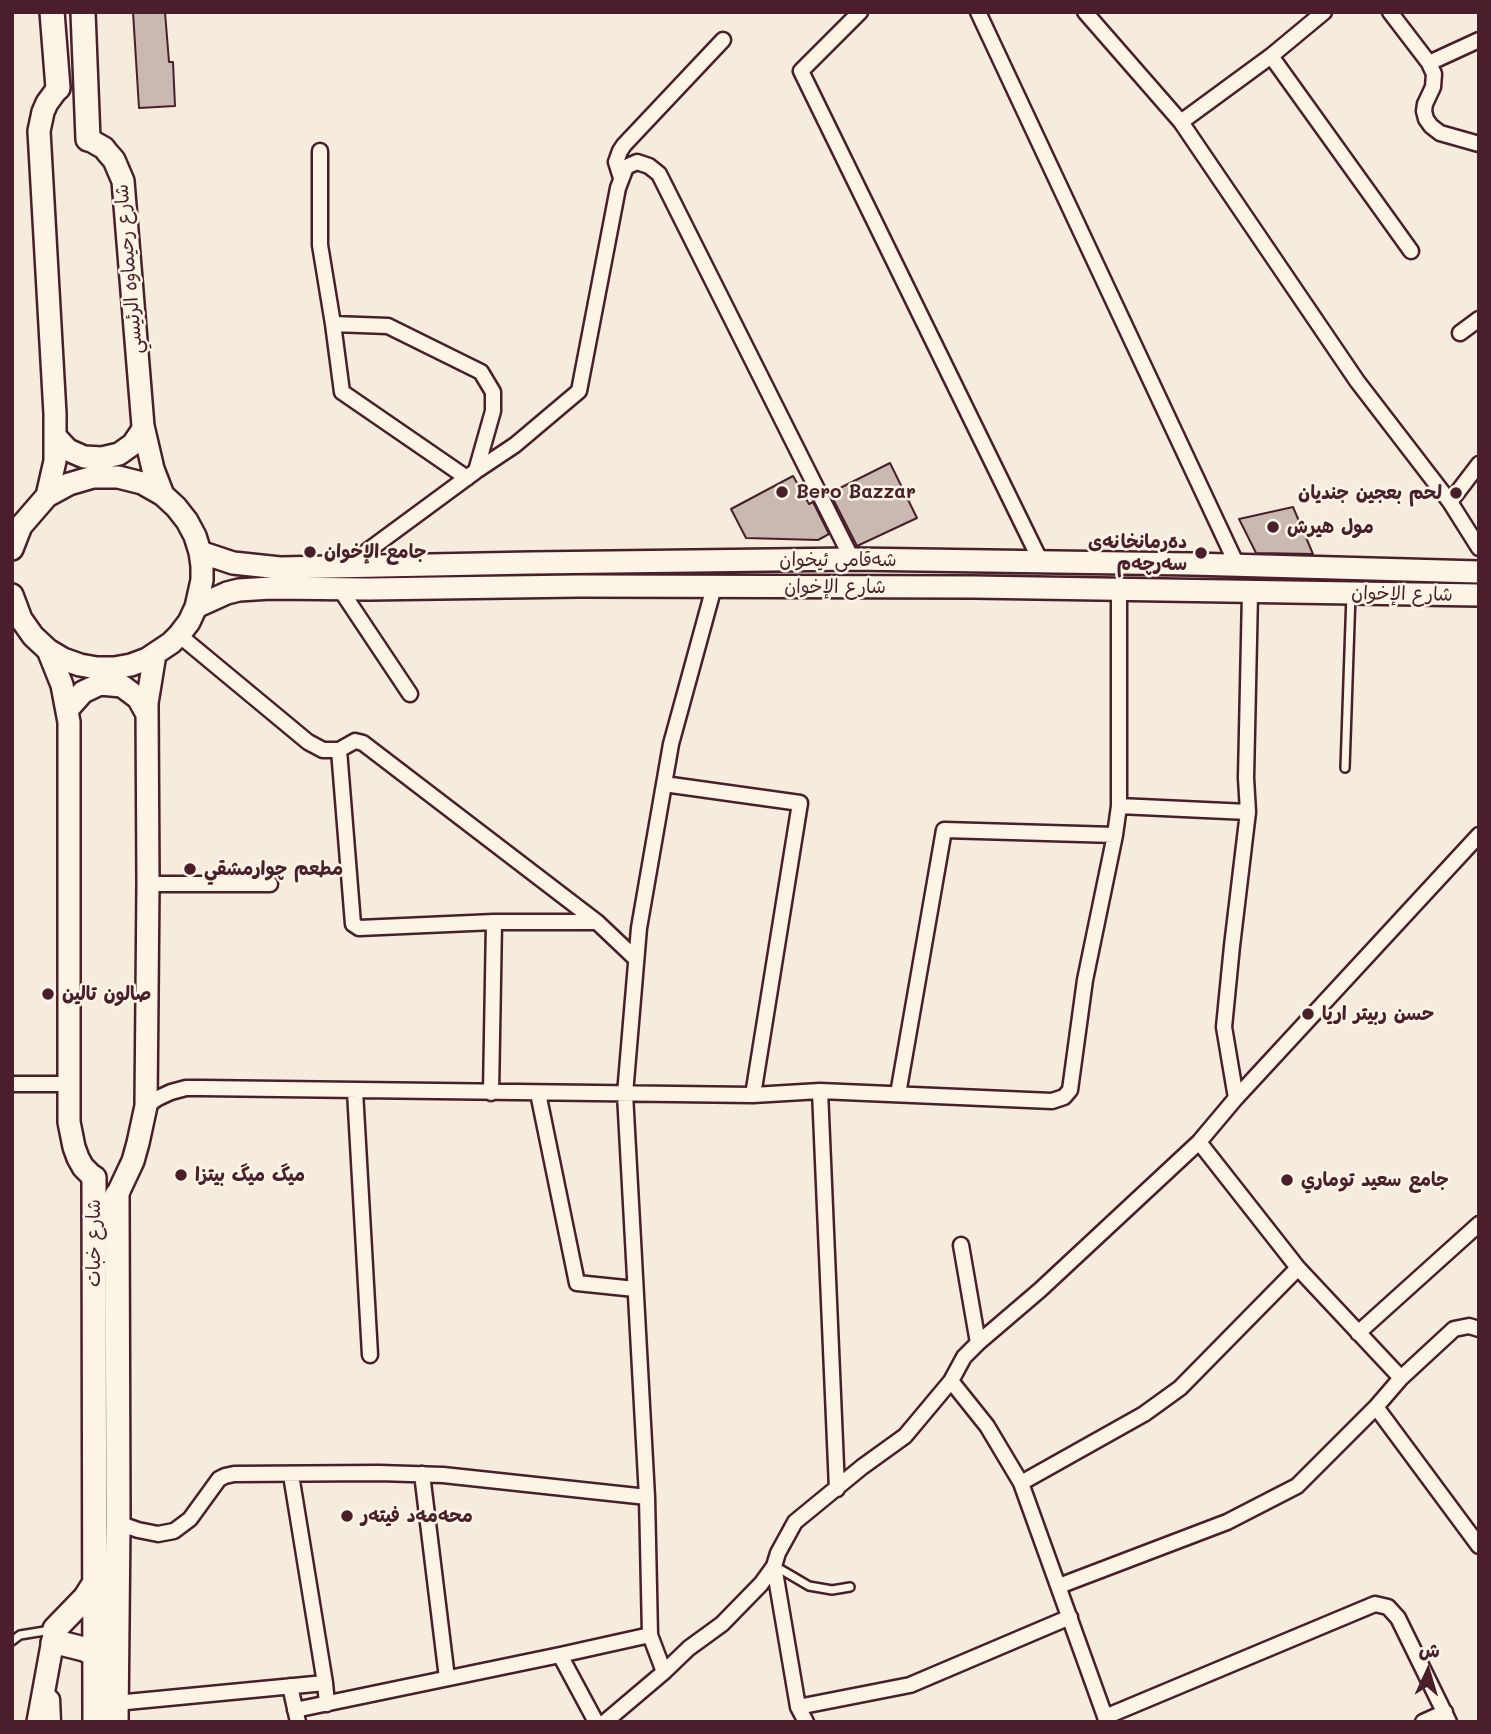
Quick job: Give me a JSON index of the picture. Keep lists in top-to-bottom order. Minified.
{"streets":{"main road":["شارع رحيماوه الرئيسي","شەقامی ئیخوان","شارع الإخوان","شارع خبات"]},"places":["Bero Bazzar","لحم بعجين جنديان","مول هيرش","جامع الإخوان","دەرمانخانەی سەرچەم","مطعم چوارمشقي","صالون تالين","حسن ربيتر اريا","ميگ ميگ بيتزا","جامع سعيد توماري","محەمەد فیتەر"],"north":"top"}
